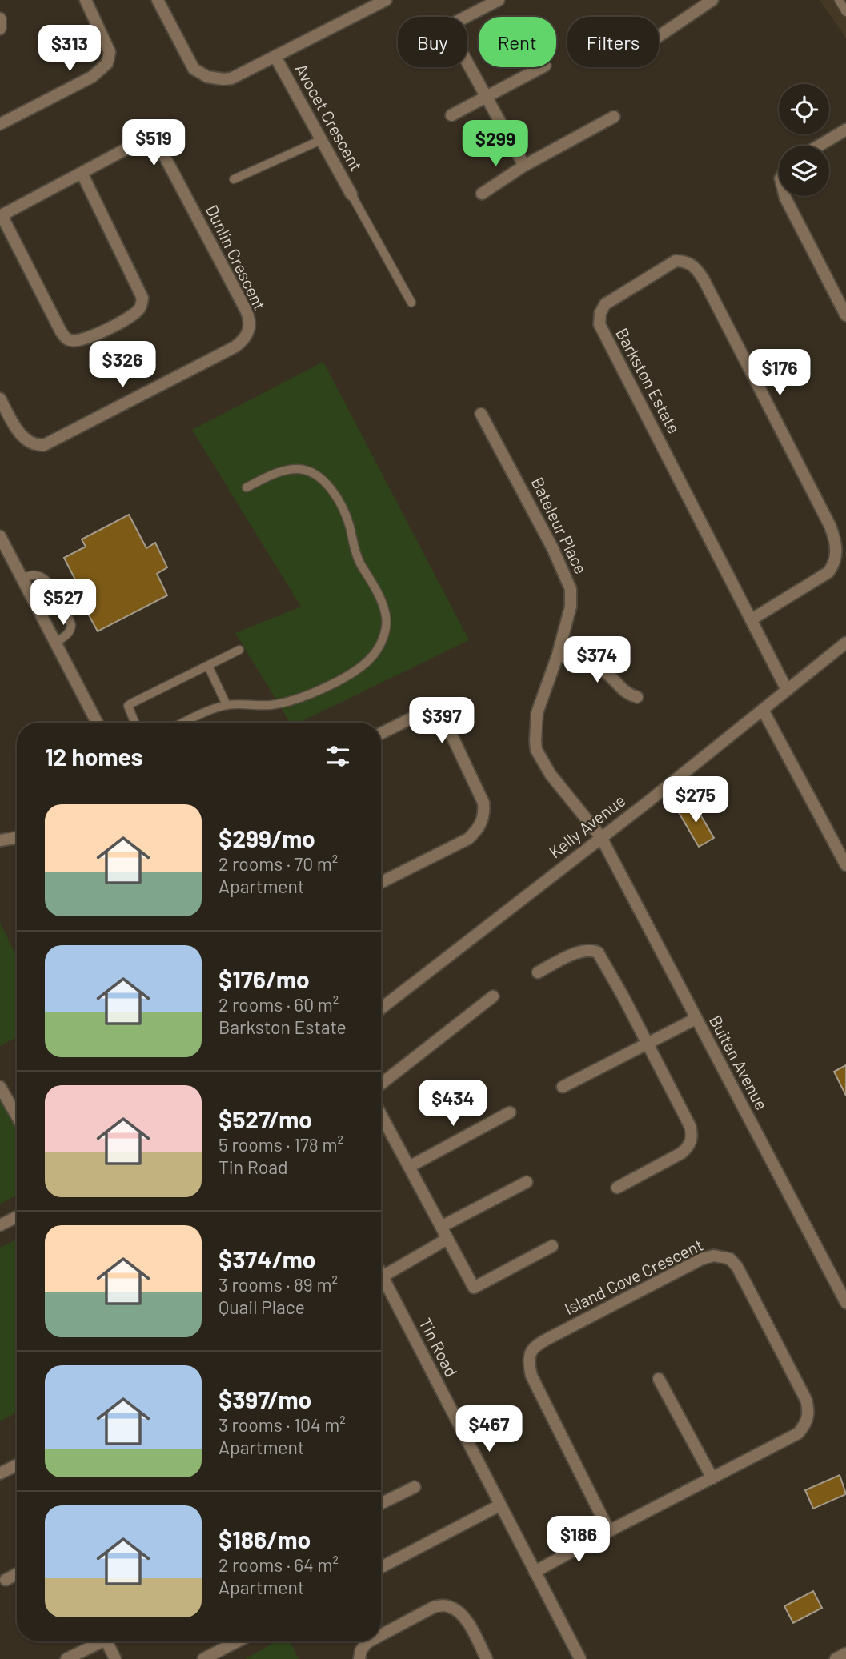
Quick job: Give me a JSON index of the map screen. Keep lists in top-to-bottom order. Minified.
{"streets":{"street":["Avocet Crescent","Dunlin Crescent","Barkston Estate","Bateleur Place","Kelly Avenue","Buiten Avenue","Island Cove Crescent","Tin Road"]},"crossings":[["Barkston Estate","Kelly Avenue"],["Bateleur Place","Kelly Avenue"],["Bateleur Place","Buiten Avenue"],["Kelly Avenue","Buiten Avenue"],["Island Cove Crescent","Tin Road"]],"page":{"chip":["Buy","Rent","Filters"],"price":["$313","$519","$299","$326","$176","$527","$374","$397","$275","$434","$467","$186"],"heading":"12 homes","list":[{"name":"$299/mo","note":"2 rooms · 70 m² · Apartment"},{"name":"$176/mo","note":"2 rooms · 60 m² · Barkston Estate"},{"name":"$527/mo","note":"5 rooms · 178 m² · Tin Road"},{"name":"$374/mo","note":"3 rooms · 89 m² · Quail Place"},{"name":"$397/mo","note":"3 rooms · 104 m² · Apartment"},{"name":"$186/mo","note":"2 rooms · 64 m² · Apartment"}]}}
